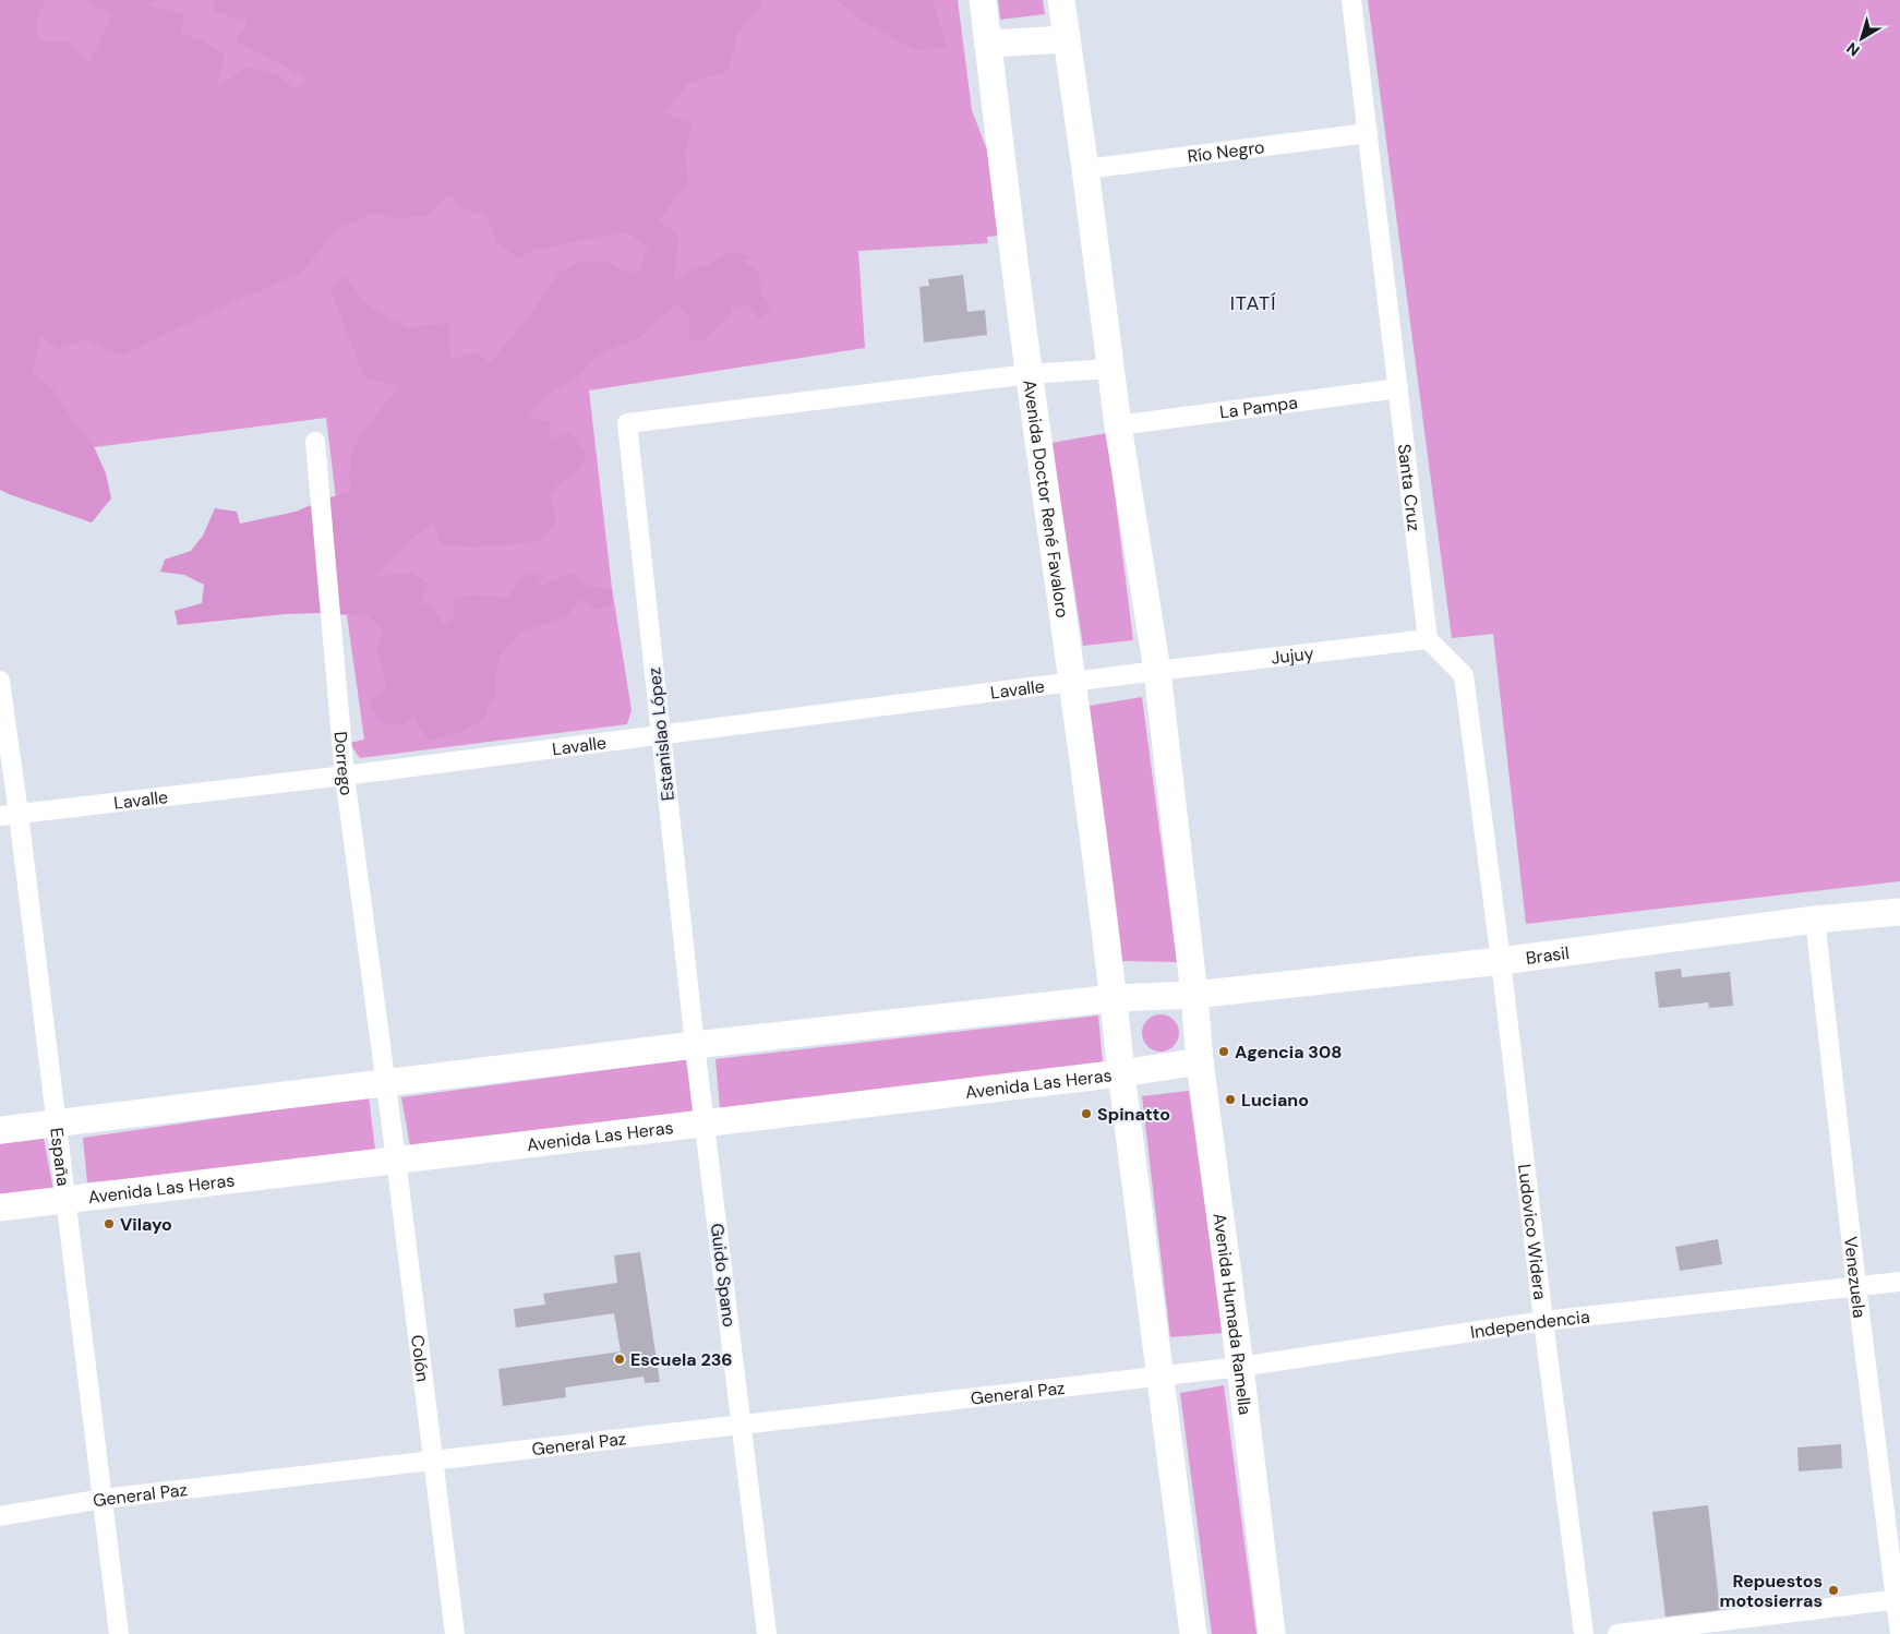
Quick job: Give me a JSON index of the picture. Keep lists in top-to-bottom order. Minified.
{"streets":{"main road":["Avenida Doctor René Favaloro","Brasil","Avenida Las Heras","Avenida Humada Ramella"],"street":["Río Negro","La Pampa","Santa Cruz","Jujuy","Lavalle","Estanislao López","Dorrego","España","Ludovico Widera","Guido Spano","Venezuela","Independencia","Colón","General Paz"]},"crossings":[["Río Negro","Santa Cruz"],["La Pampa","Santa Cruz"],["Santa Cruz","Jujuy"],["Avenida Doctor René Favaloro","Lavalle"],["Avenida Doctor René Favaloro","Estanislao López"],["Jujuy","Lavalle"],["Lavalle","Estanislao López"],["Lavalle","Dorrego"],["Lavalle","España"],["Estanislao López","Guido Spano"],["Dorrego","Colón"],["Brasil","Ludovico Widera"],["Brasil","Venezuela"],["Brasil","Avenida Humada Ramella"],["Avenida Las Heras","España"],["Avenida Las Heras","Guido Spano"],["Avenida Las Heras","Avenida Humada Ramella"],["Avenida Las Heras","Colón"],["España","General Paz"],["Ludovico Widera","Independencia"],["Guido Spano","General Paz"],["Venezuela","Independencia"],["Avenida Humada Ramella","Independencia"],["Independencia","General Paz"],["Colón","General Paz"]],"districts":["ITATÍ"],"places":["Agencia 308","Luciano","Spinatto","Vilayo","Escuela 236","Repuestos motosierras"],"north":"bottom left"}
